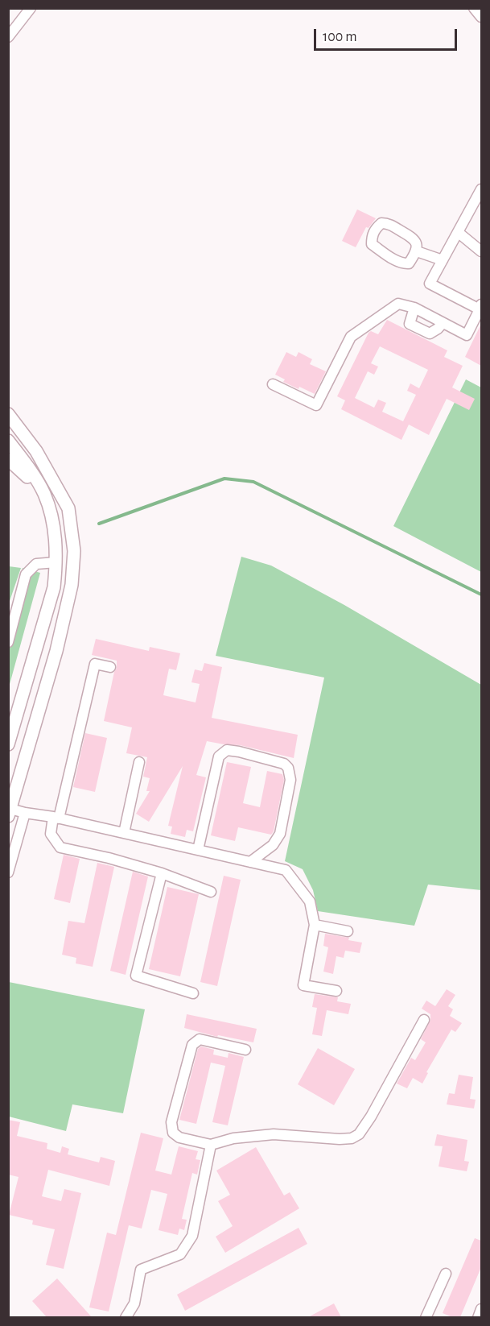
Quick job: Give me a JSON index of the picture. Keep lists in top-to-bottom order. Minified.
{"scale_bar":"100 m"}
